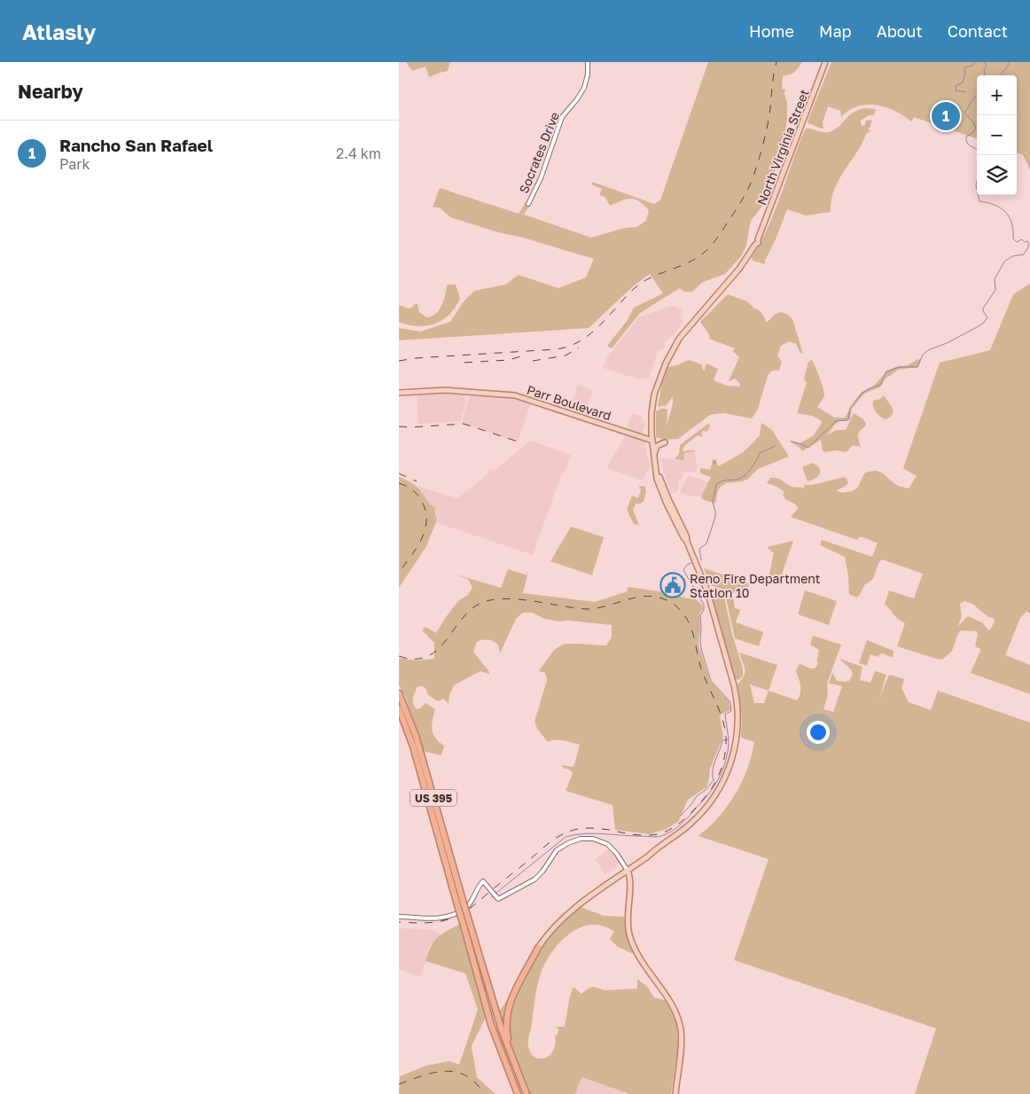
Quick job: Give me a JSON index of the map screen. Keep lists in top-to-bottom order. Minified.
{"streets":{"highway":["US 395"],"main road":["North Virginia Street","Parr Boulevard"],"street":["Socrates Drive"]},"crossings":[["North Virginia Street","Parr Boulevard"]],"places":{"public building":["Reno Fire Department Station 10"]},"page":{"header":"Atlasly","nav":["Home","Map","About","Contact"],"heading":"Nearby","map_buttons":["+","−"],"pins":"1","list":[{"mark":"1","name":"Rancho San Rafael","note":"Park","value":"2.4 km"}]}}
